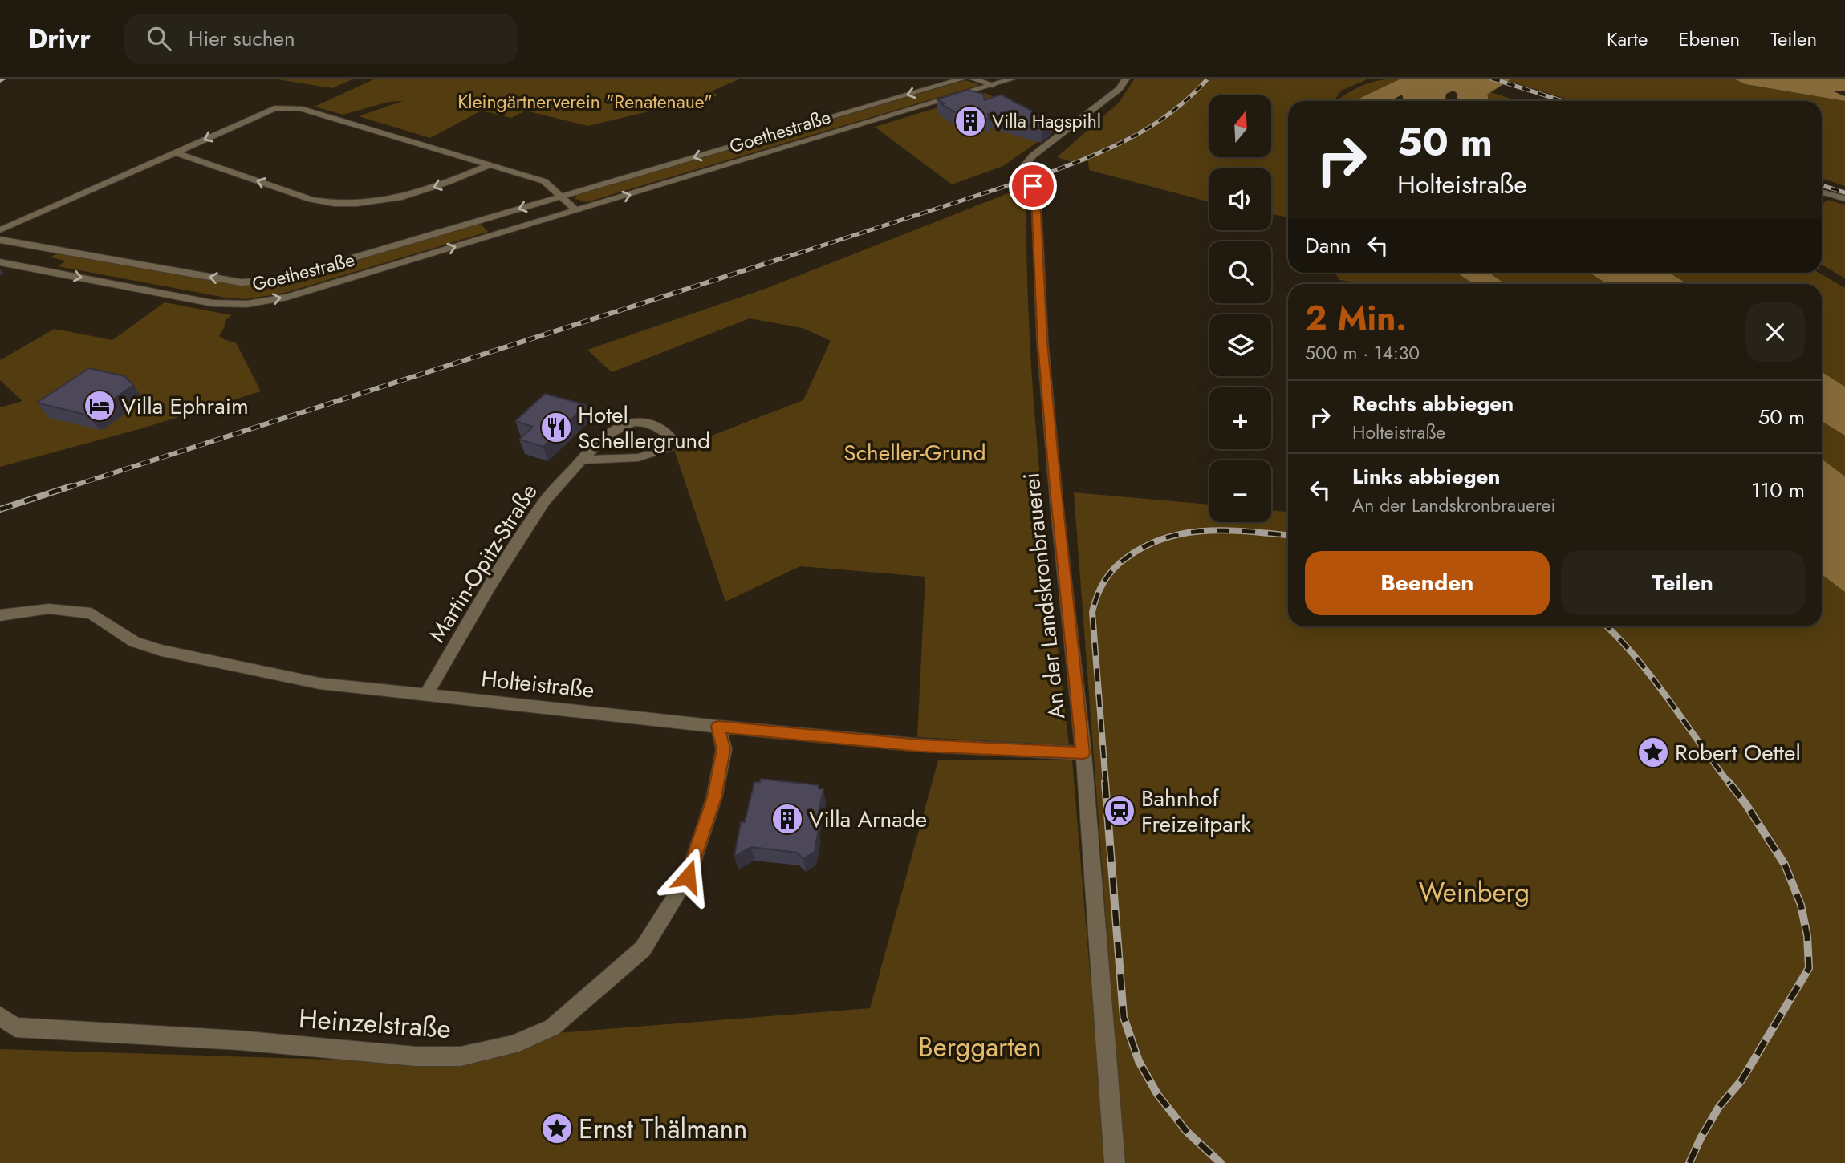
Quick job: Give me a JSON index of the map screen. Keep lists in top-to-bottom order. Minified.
{"streets":{"street":["Goethestraße","Martin-Opitz-Straße","An der Landskronbrauerei","Holteistraße","Heinzelstraße"]},"crossings":[["Martin-Opitz-Straße","Holteistraße"],["An der Landskronbrauerei","Holteistraße"],["Holteistraße","Heinzelstraße"]],"parks":["Kleingärtnerverein \"Renatenaue\"","Scheller-Grund","Weinberg","Berggarten"],"places":{"building":["Villa Hagspihl","Villa Arnade"],"hotel":["Villa Ephraim"],"restaurant":["Hotel Schellergrund"],"place":["Robert Oettel","Ernst Thälmann"],"station":["Bahnhof Freizeitpark"]},"north":"top","page":{"header":"Drivr","search":"Hier suchen","nav":["Karte","Ebenen","Teilen"],"map_buttons":["+","−"],"turn":["50 m","Holteistraße"],"then":"Dann","heading":["2 Min.","500 m · 14:30"],"list":[{"name":"Rechts abbiegen","note":"Holteistraße","value":"50 m"},{"name":"Links abbiegen","note":"An der Landskronbrauerei","value":"110 m"}],"buttons":["Beenden","Teilen"]}}
